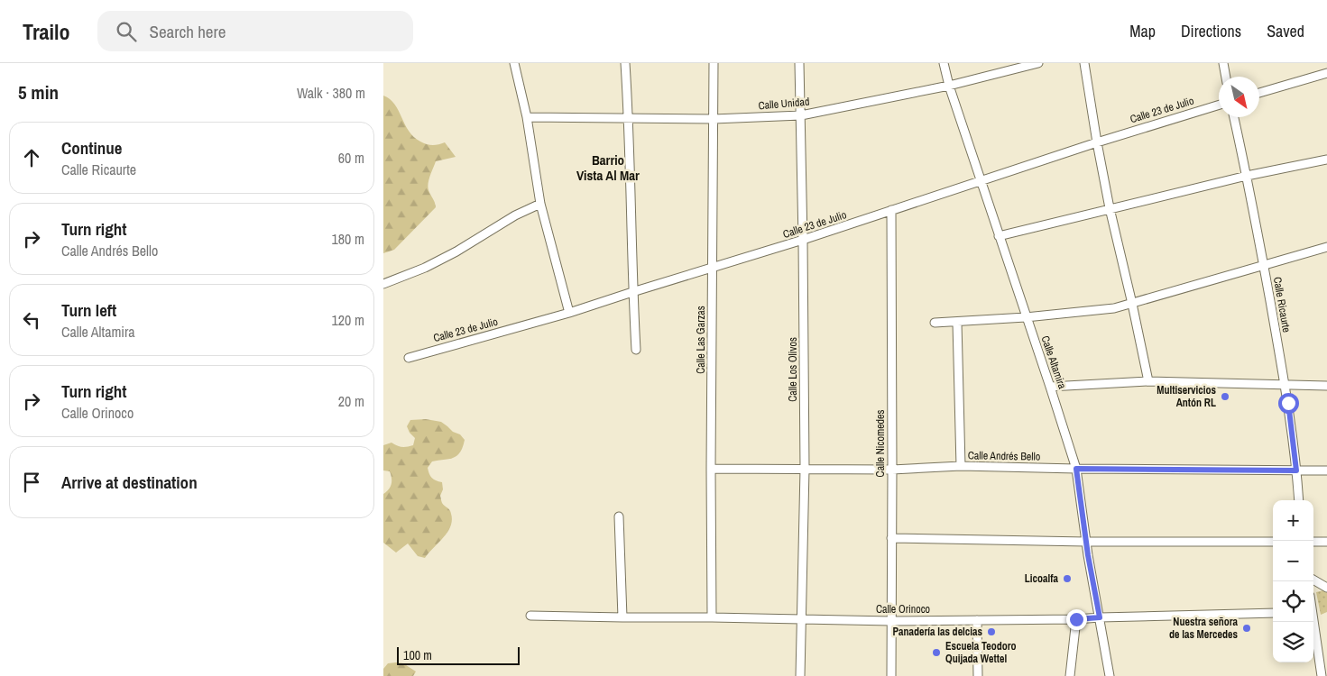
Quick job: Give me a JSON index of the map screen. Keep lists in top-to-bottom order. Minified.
{"streets":{"street":["Calle Unidad","Calle 23 de Julio","Calle Ricaurte","Calle Las Garzas","Calle Altamira","Calle Los Olivos","Calle Nicomedes","Calle Andrés Bello","Calle Orinoco"]},"crossings":[["Calle Unidad","Calle Las Garzas"],["Calle Unidad","Calle Altamira"],["Calle Unidad","Calle Los Olivos"],["Calle 23 de Julio","Calle Las Garzas"],["Calle 23 de Julio","Calle Altamira"],["Calle 23 de Julio","Calle Los Olivos"],["Calle 23 de Julio","Calle Nicomedes"],["Calle Ricaurte","Calle Andrés Bello"],["Calle Las Garzas","Calle Andrés Bello"],["Calle Las Garzas","Calle Orinoco"],["Calle Altamira","Calle Andrés Bello"],["Calle Altamira","Calle Orinoco"],["Calle Los Olivos","Calle Andrés Bello"],["Calle Los Olivos","Calle Orinoco"],["Calle Nicomedes","Calle Andrés Bello"],["Calle Nicomedes","Calle Orinoco"]],"districts":["Barrio Vista Al Mar"],"places":["Multiservicios Antón RL","Licoalfa","Nuestra señora de las Mercedes","Panadería las delcias","Escuela Teodoro Quijada Wettel"],"scale_bar":"100 m","north":"bottom right","page":{"header":"Trailo","search":"Search here","nav":["Map","Directions","Saved"],"heading":["5 min","Walk · 380 m"],"list":[["Continue","Calle Ricaurte","60 m"],["Turn right","Calle Andrés Bello","180 m"],["Turn left","Calle Altamira","120 m"],["Turn right","Calle Orinoco","20 m"],"Arrive at destination"],"map_buttons":["+","−"],"scale":"100 m"}}
